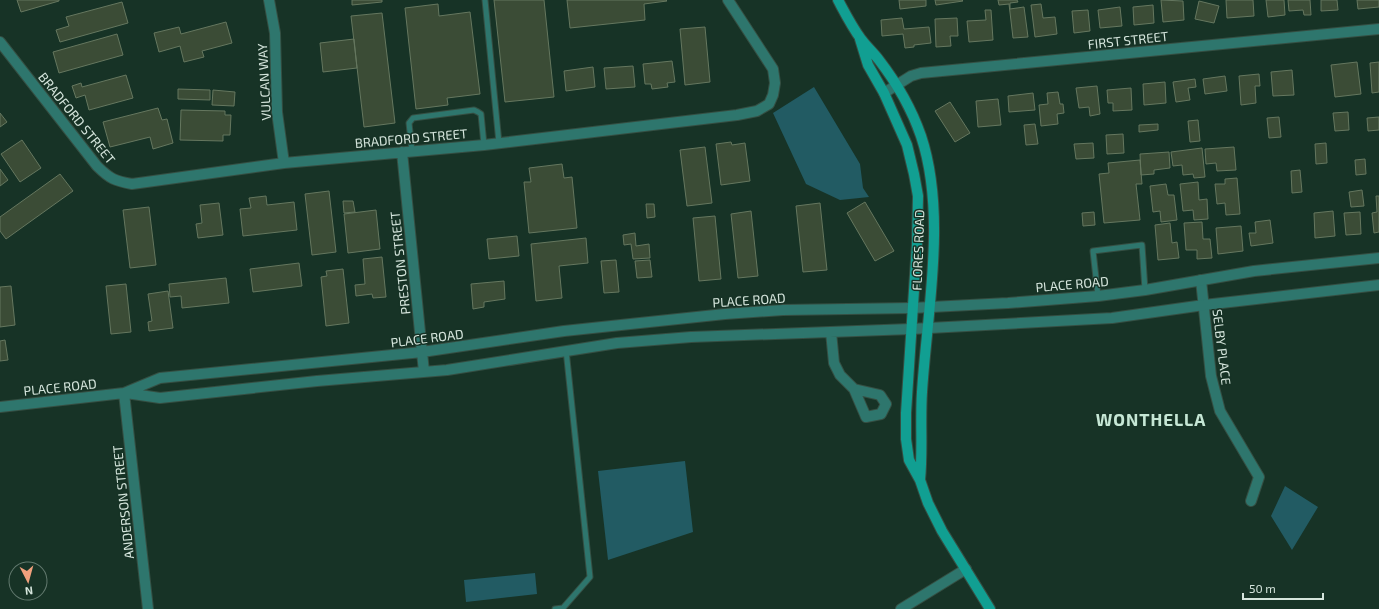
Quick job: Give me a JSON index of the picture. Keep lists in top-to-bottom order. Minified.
{"streets":{"main road":["FLORES ROAD"],"street":["FIRST STREET","VULCAN WAY","BRADFORD STREET","PRESTON STREET","PLACE ROAD","SELBY PLACE","ANDERSON STREET"]},"crossings":[["FIRST STREET","FLORES ROAD"],["VULCAN WAY","BRADFORD STREET"],["BRADFORD STREET","PRESTON STREET"],["FLORES ROAD","PLACE ROAD"],["PRESTON STREET","PLACE ROAD"],["PLACE ROAD","SELBY PLACE"],["PLACE ROAD","ANDERSON STREET"]],"districts":["WONTHELLA"],"scale_bar":"50 m","north":"bottom"}
